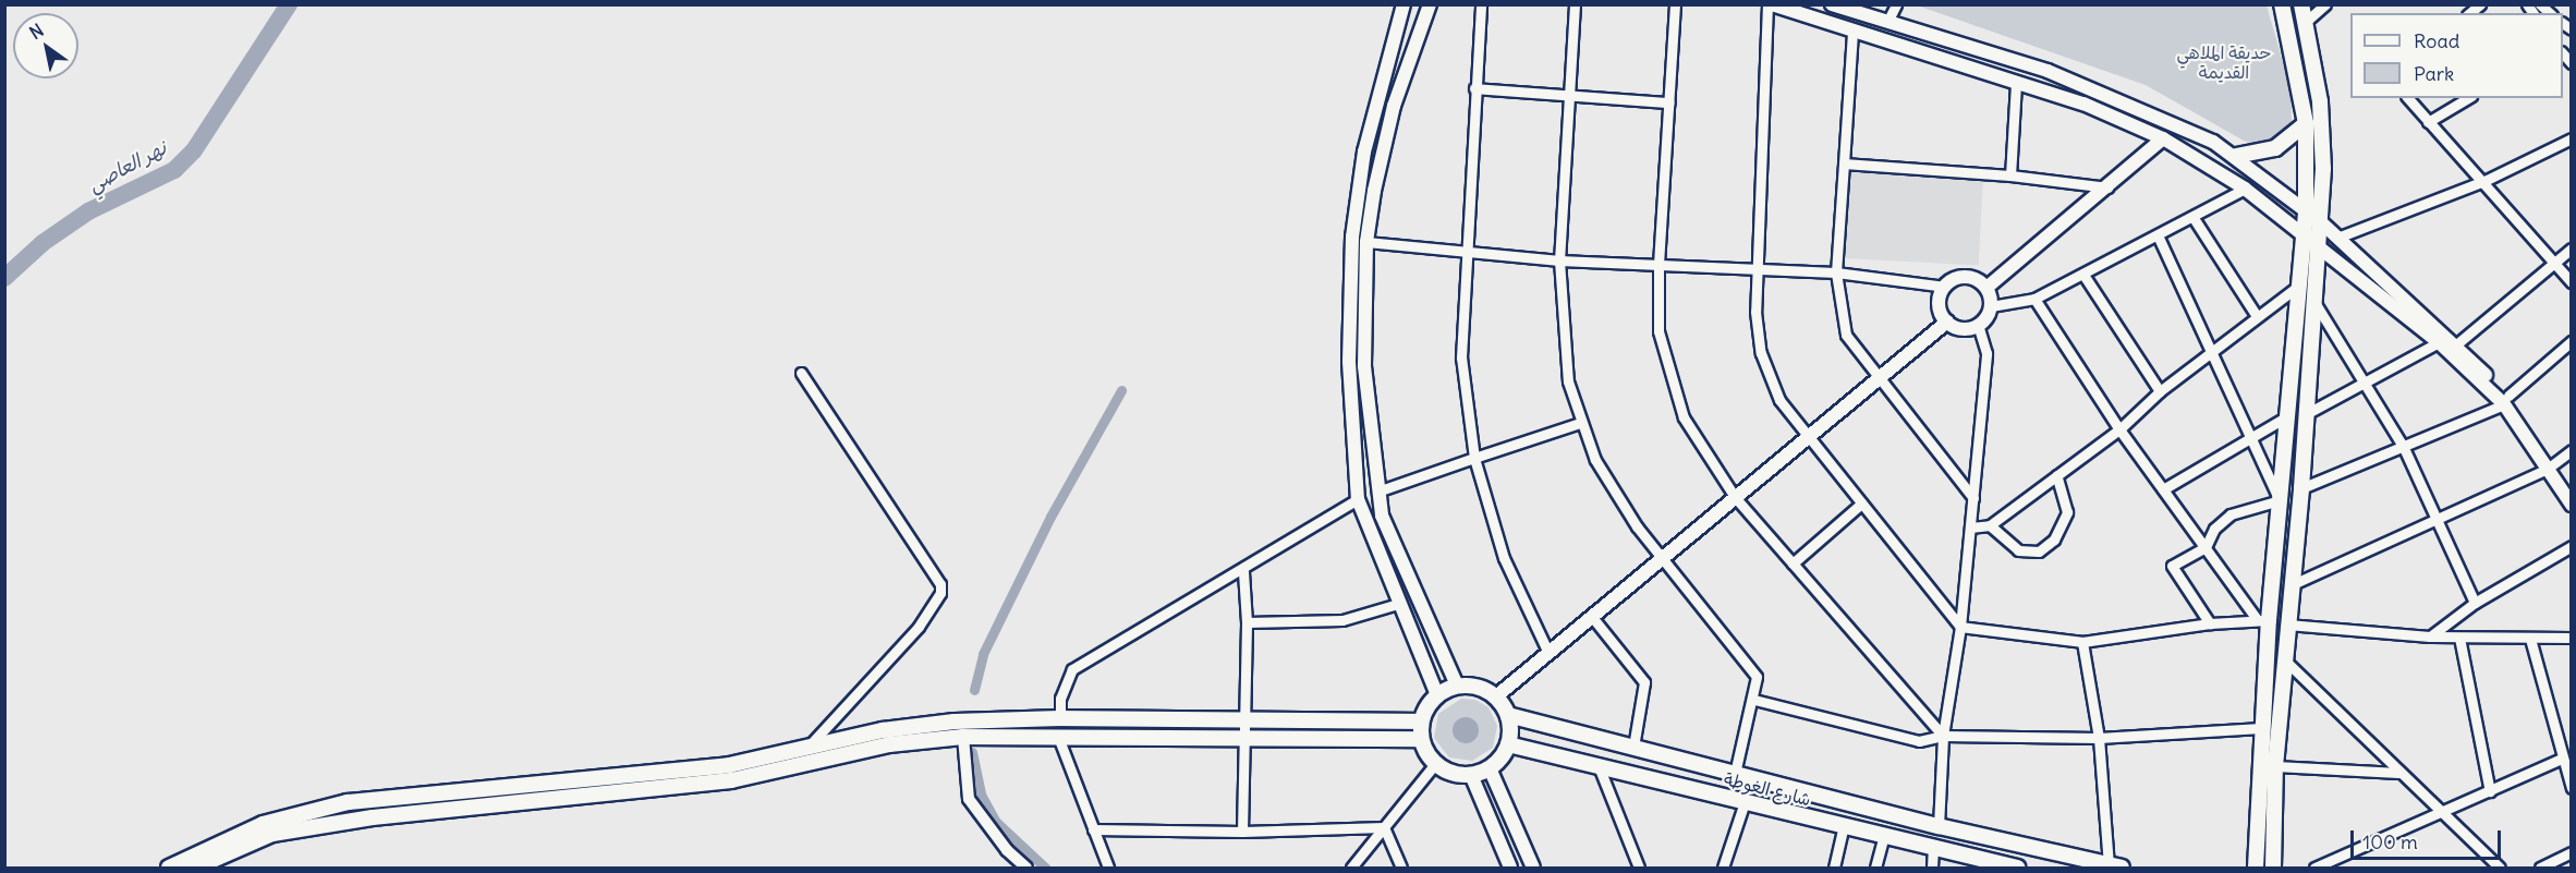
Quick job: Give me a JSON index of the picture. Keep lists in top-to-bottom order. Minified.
{"streets":{"main road":["شارع الغوطة"]},"water":["نهر العاصي"],"parks":["حديقة الملاهي القديمة"],"legend":["Road","Park"],"scale_bar":"100 m","north":"top left"}
